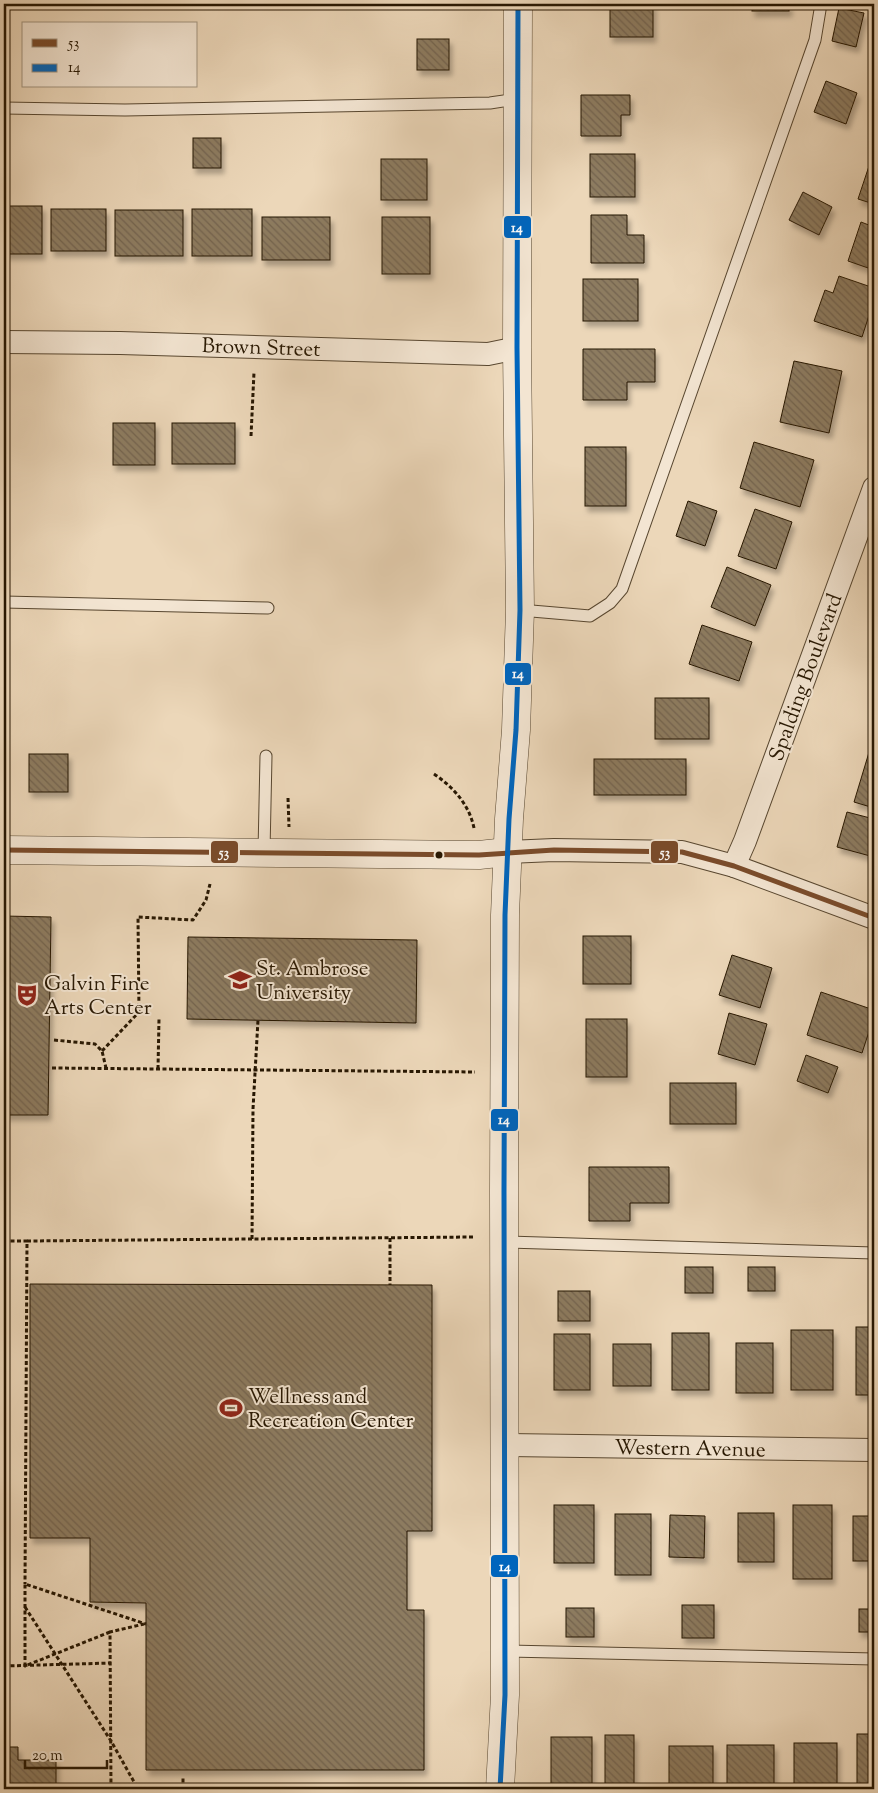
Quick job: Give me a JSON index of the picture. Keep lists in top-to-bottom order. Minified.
{"streets":{"street":["Brown Street","Spalding Boulevard","Western Avenue"]},"places":{"school or university":["St. Ambrose University"],"theatre":["Galvin Fine Arts Center"],"sports":["Wellness and Recreation Center"]},"lines":["transit line 14","transit line 53"],"legend":["53","14"],"scale_bar":"20 m"}
